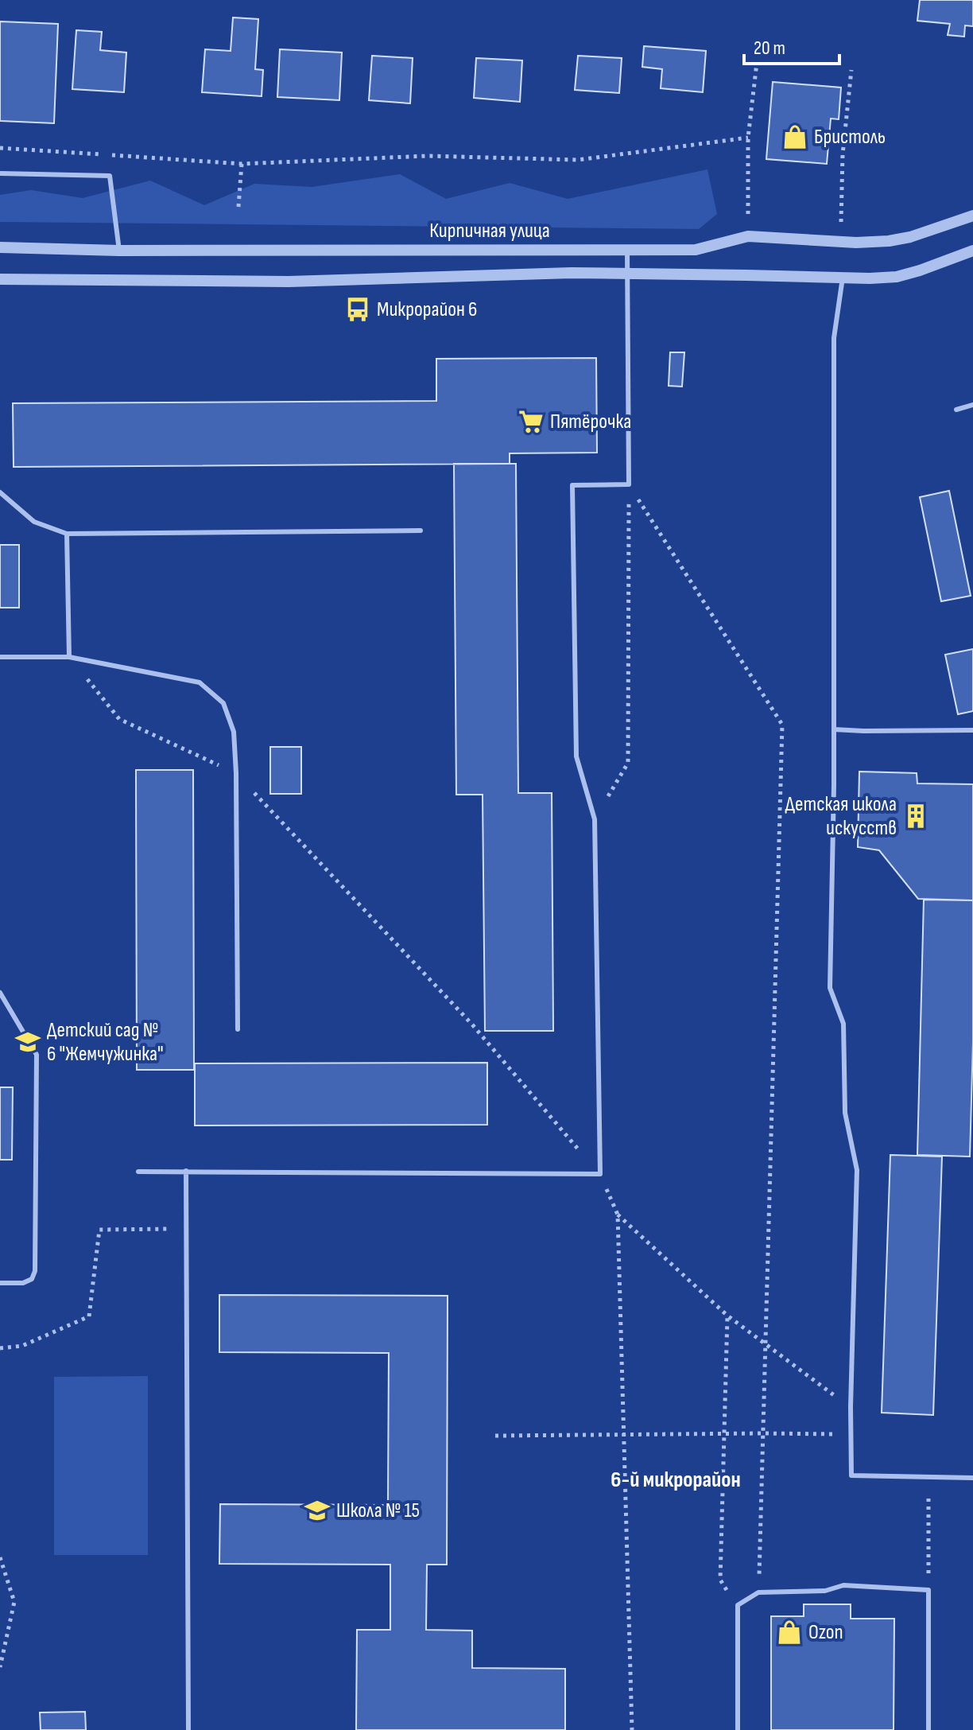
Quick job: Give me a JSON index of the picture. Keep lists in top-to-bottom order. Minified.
{"streets":{"street":["Кирпичная улица"]},"districts":["6-й микрорайон"],"places":{"shop":["Бристоль","Ozon"],"bus stop":["Микрорайон 6"],"supermarket":["Пятёрочка"],"building":["Детская школа искусств"],"school or university":["Детский сад № 6 \"Жемчужинка\"","Школа № 15"]},"scale_bar":"20 m"}
